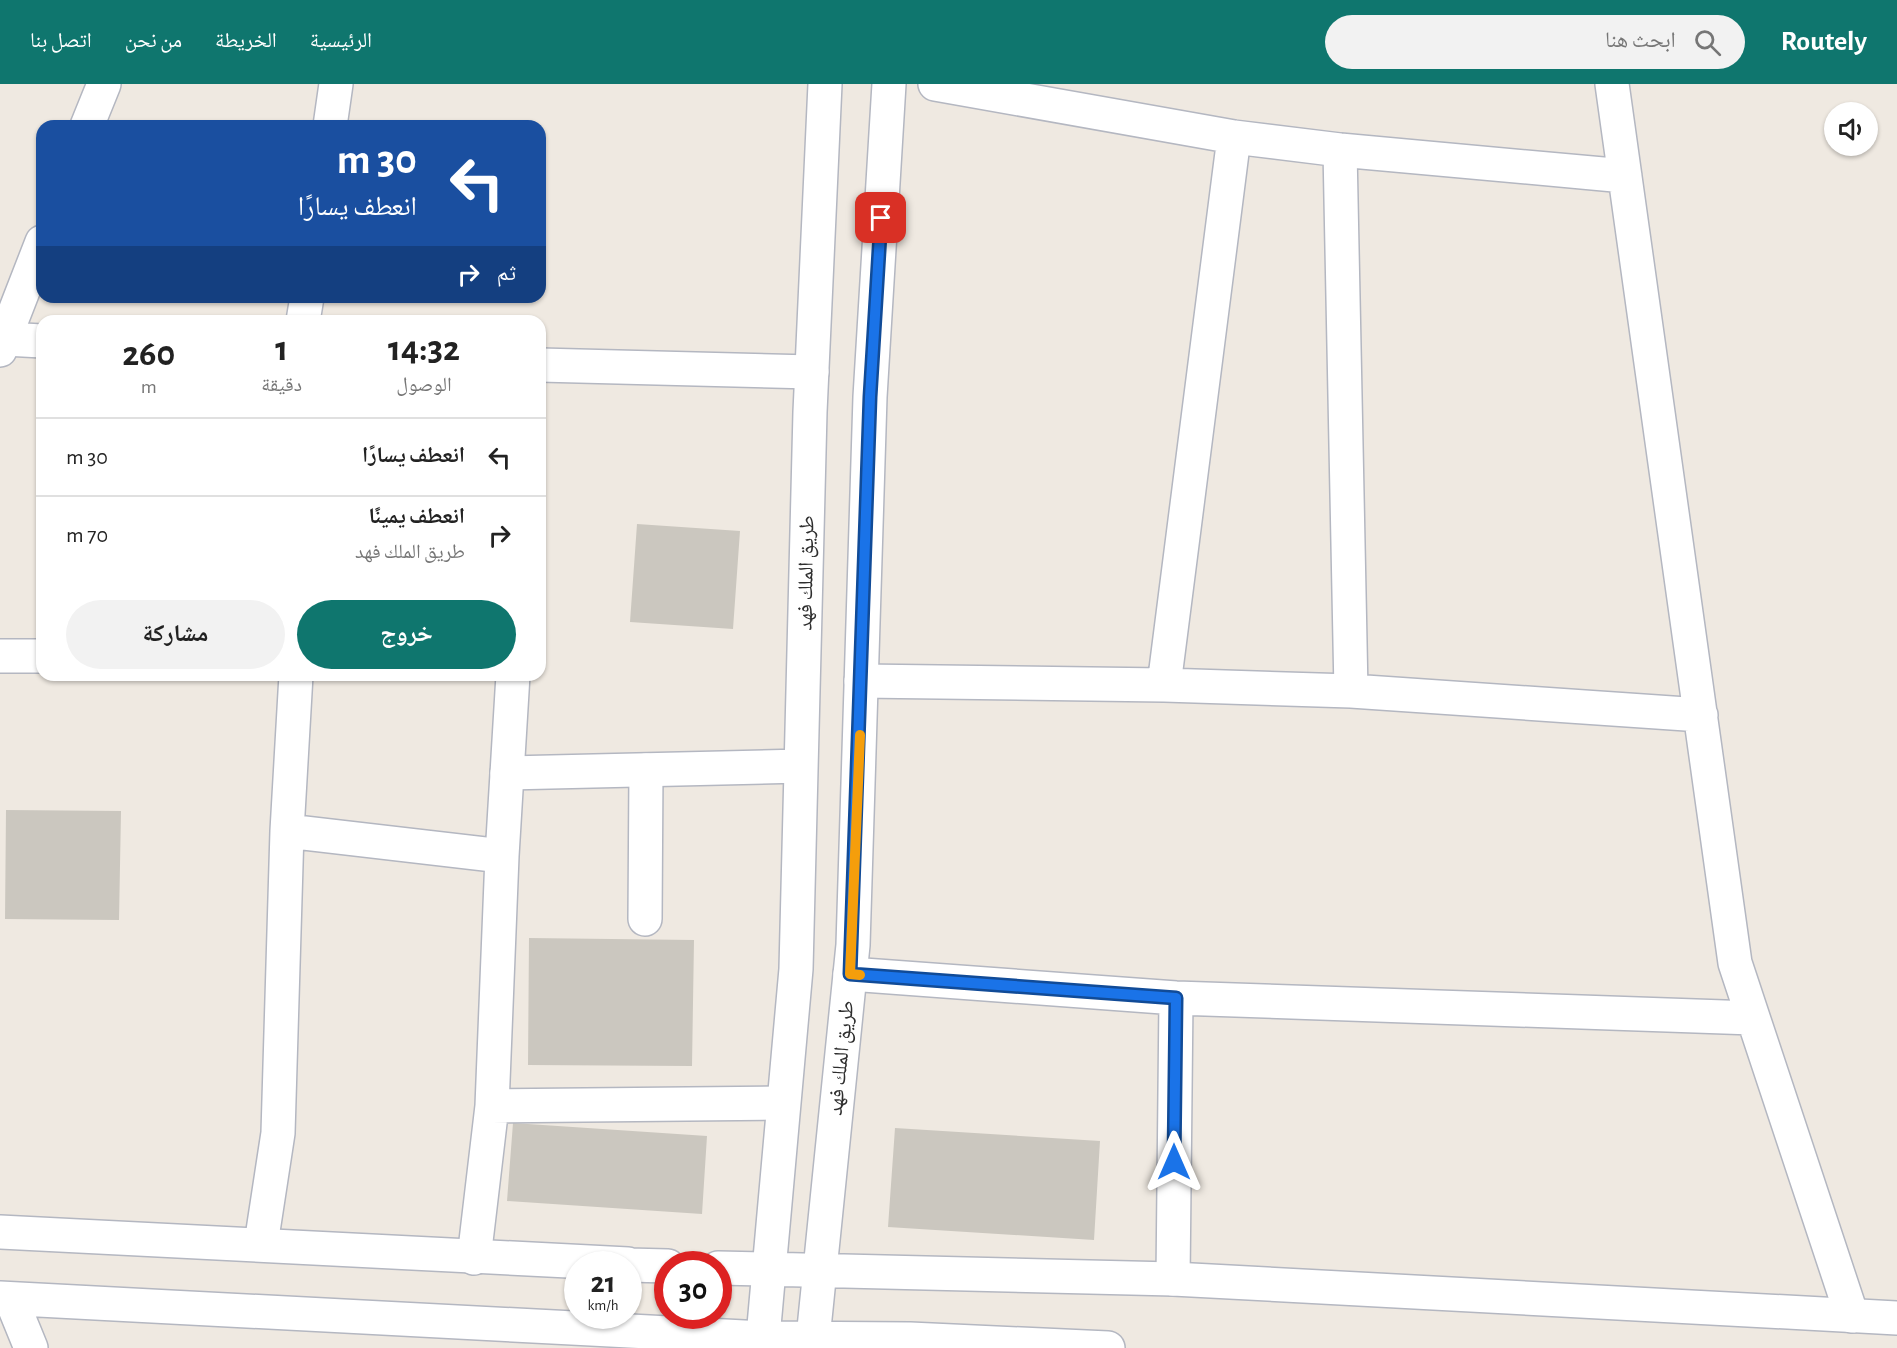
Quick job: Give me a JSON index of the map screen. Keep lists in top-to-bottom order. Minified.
{"streets":{"street":["طريق الملك فهد"]},"page":{"header":"Routely","search":"ابحث هنا","nav":["الرئيسية","الخريطة","من نحن","اتصل بنا"],"turn":["30 m","انعطف يسارًا"],"then":"ثم","eta":["14:32","الوصول","1","دقيقة","260","m"],"list":[{"name":"انعطف يسارًا","value":"30 m"},{"name":"انعطف يمينًا","note":"طريق الملك فهد","value":"70 m"}],"buttons":["خروج","مشاركة"],"speed":"21 km/h","limit":"30"}}
